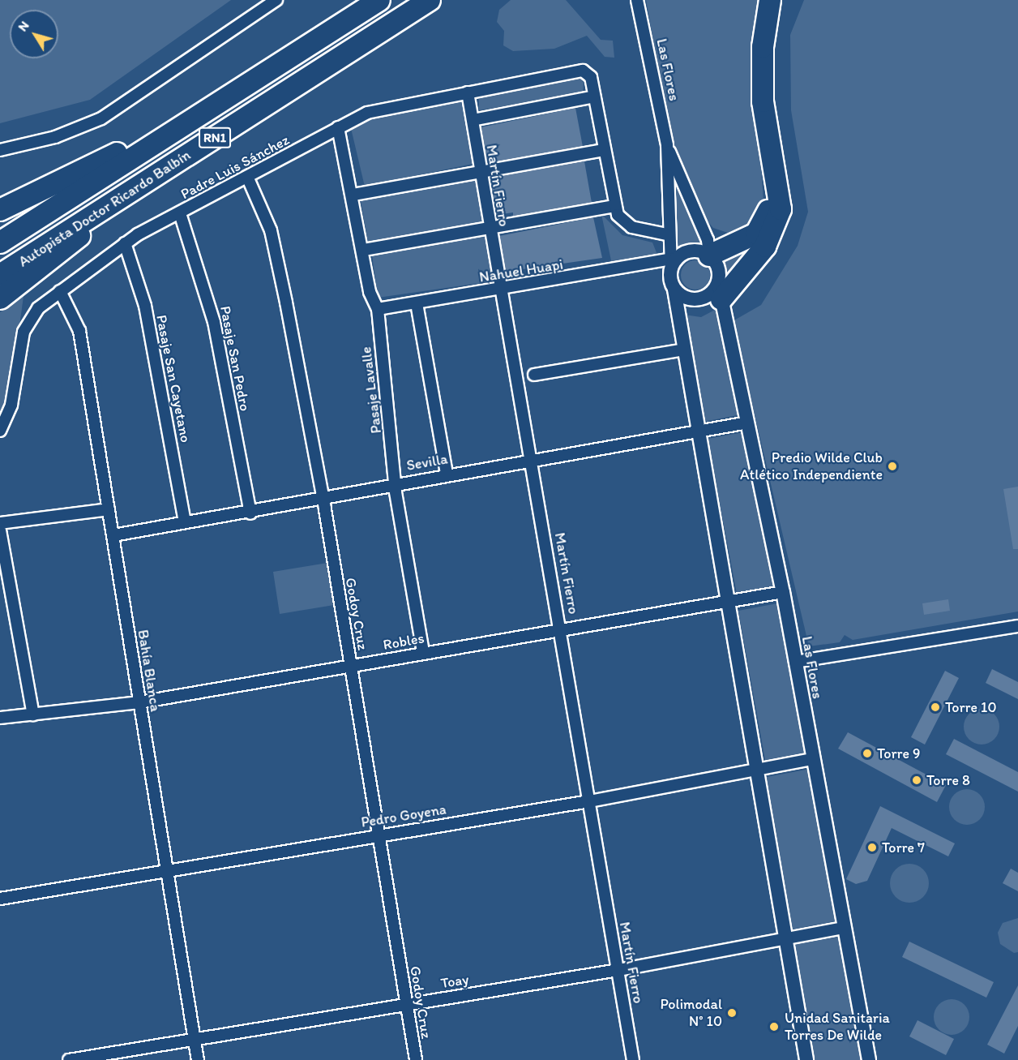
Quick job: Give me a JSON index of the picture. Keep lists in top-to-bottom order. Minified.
{"streets":{"highway":["RN1","Autopista Doctor Ricardo Balbín"],"street":["Las Flores","Padre Luis Sánchez","Martín Fierro","Nahuel Huapi","Pasaje San Pedro","Pasaje San Cayetano","Pasaje Lavalle","Sevilla","Godoy Cruz","Robles","Bahía Blanca","Pedro Goyena","Toay"]},"crossings":[["Las Flores","Nahuel Huapi"],["Las Flores","Sevilla"],["Las Flores","Robles"],["Las Flores","Pedro Goyena"],["Las Flores","Toay"],["Padre Luis Sánchez","Martín Fierro"],["Padre Luis Sánchez","Pasaje San Pedro"],["Padre Luis Sánchez","Pasaje San Cayetano"],["Padre Luis Sánchez","Pasaje Lavalle"],["Padre Luis Sánchez","Godoy Cruz"],["Padre Luis Sánchez","Bahía Blanca"],["Martín Fierro","Nahuel Huapi"],["Martín Fierro","Sevilla"],["Martín Fierro","Robles"],["Martín Fierro","Pedro Goyena"],["Martín Fierro","Toay"],["Nahuel Huapi","Pasaje Lavalle"],["Pasaje San Pedro","Sevilla"],["Pasaje San Cayetano","Sevilla"],["Pasaje Lavalle","Sevilla"],["Pasaje Lavalle","Robles"],["Sevilla","Godoy Cruz"],["Sevilla","Bahía Blanca"],["Godoy Cruz","Robles"],["Godoy Cruz","Pedro Goyena"],["Godoy Cruz","Toay"],["Robles","Bahía Blanca"],["Bahía Blanca","Pedro Goyena"],["Bahía Blanca","Toay"]],"places":["Predio Wilde Club Atlético Independiente","Torre 10","Torre 9","Torre 8","Torre 7","Polimodal N° 10","Unidad Sanitaria Torres De Wilde"],"north":"top left"}
